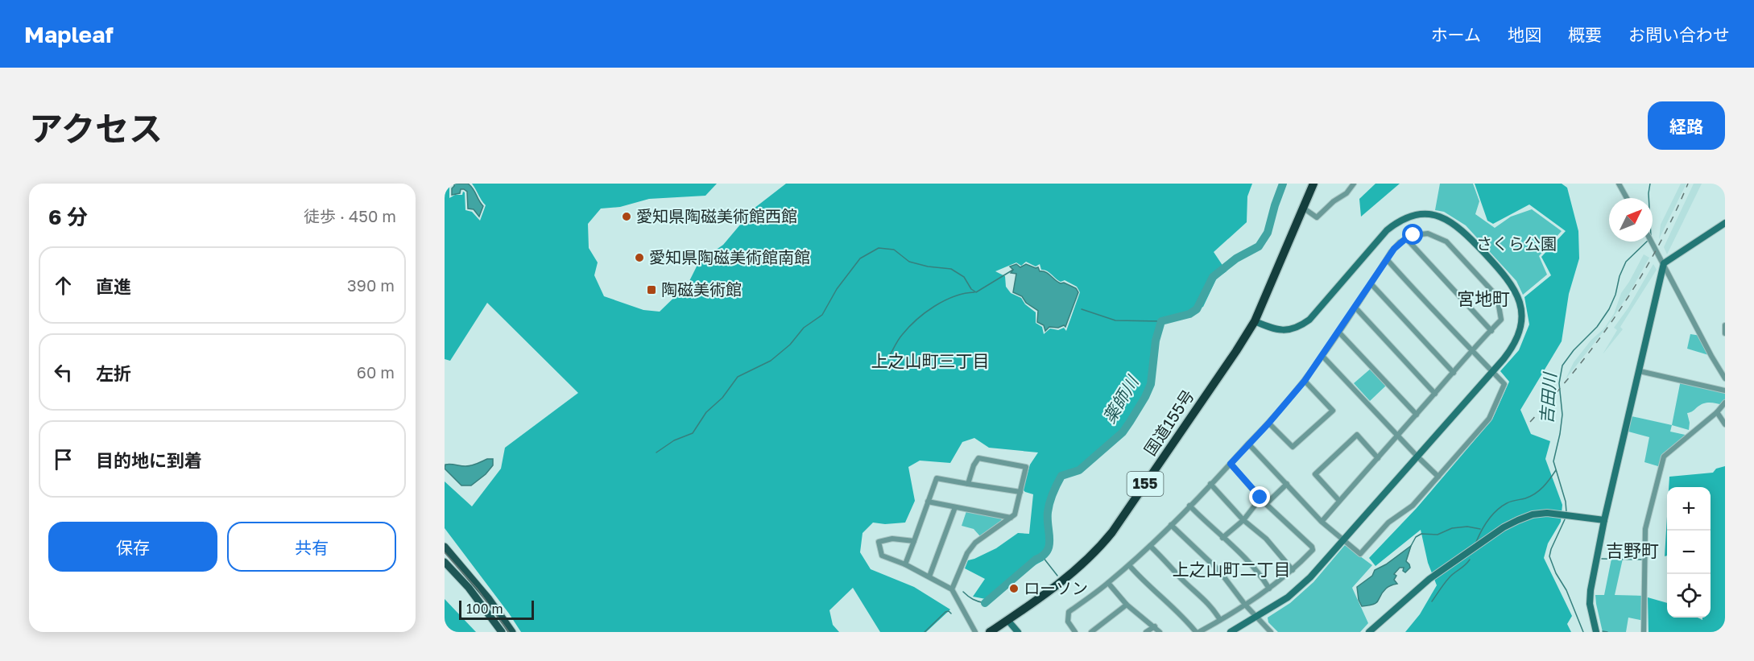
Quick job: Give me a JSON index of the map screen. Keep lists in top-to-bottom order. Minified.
{"streets":{"highway":["国道155号","155"]},"districts":["宮地町","上之山町三丁目","吉野町","上之山町二丁目"],"water":["吉田川","薬師川"],"parks":["さくら公園"],"places":{"other":["愛知県陶磁美術館西館","愛知県陶磁美術館南館","ローソン"],"transit":["陶磁美術館"]},"scale_bar":"100 m","north":"top right","page":{"header":"Mapleaf","nav":["ホーム","地図","概要","お問い合わせ"],"title":"アクセス","buttons":["経路",["保存","共有"]],"heading":["6 分","徒歩 · 450 m"],"list":[["直進","390 m"],["左折","60 m"],"目的地に到着"],"map_buttons":["+","−"],"scale":"100 m"}}
